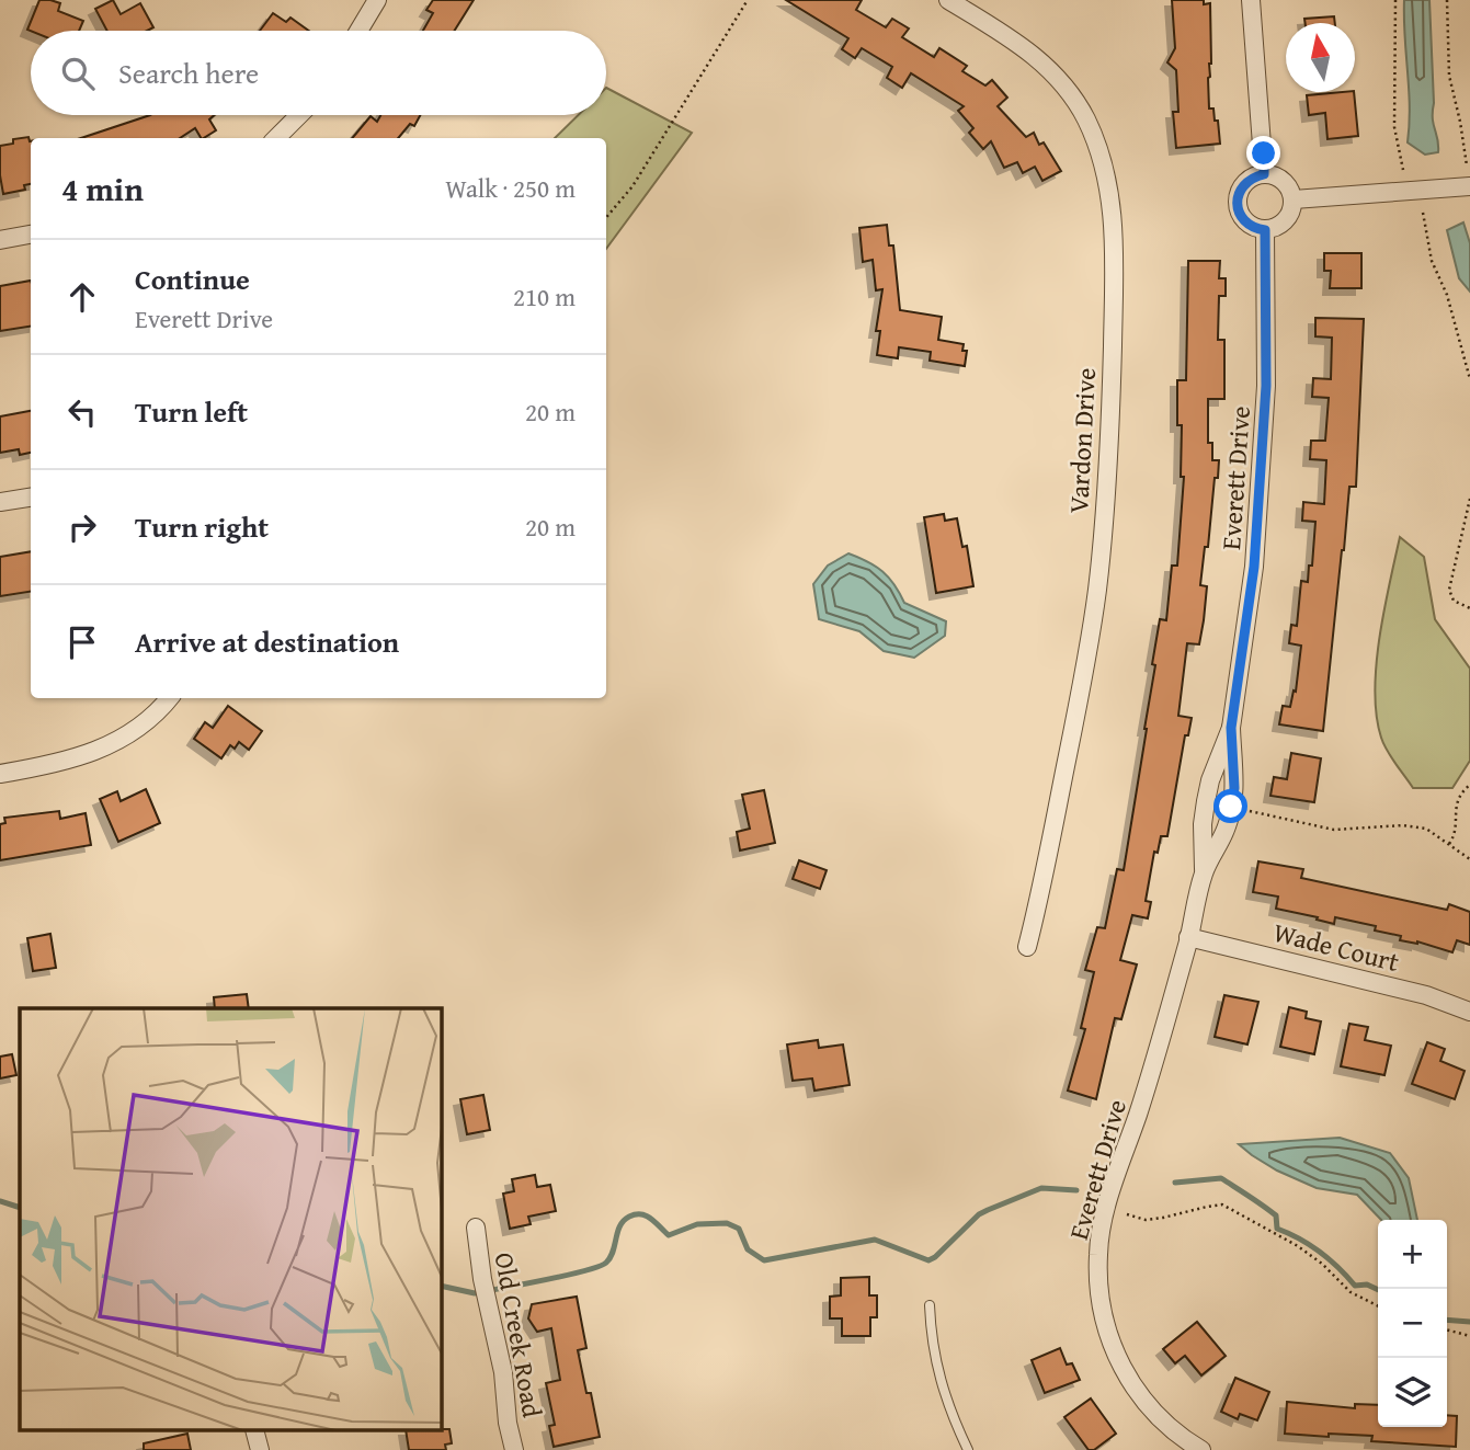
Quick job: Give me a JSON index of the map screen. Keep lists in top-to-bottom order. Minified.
{"streets":{"street":["Vardon Drive","Everett Drive","Wade Court","Old Creek Road"]},"crossings":[["Everett Drive","Wade Court"]],"north":"top","page":{"search":"Search here","heading":["4 min","Walk · 250 m"],"list":[["Continue","Everett Drive","210 m"],["Turn left","20 m"],["Turn right","20 m"],"Arrive at destination"],"map_buttons":["+","−"]}}
